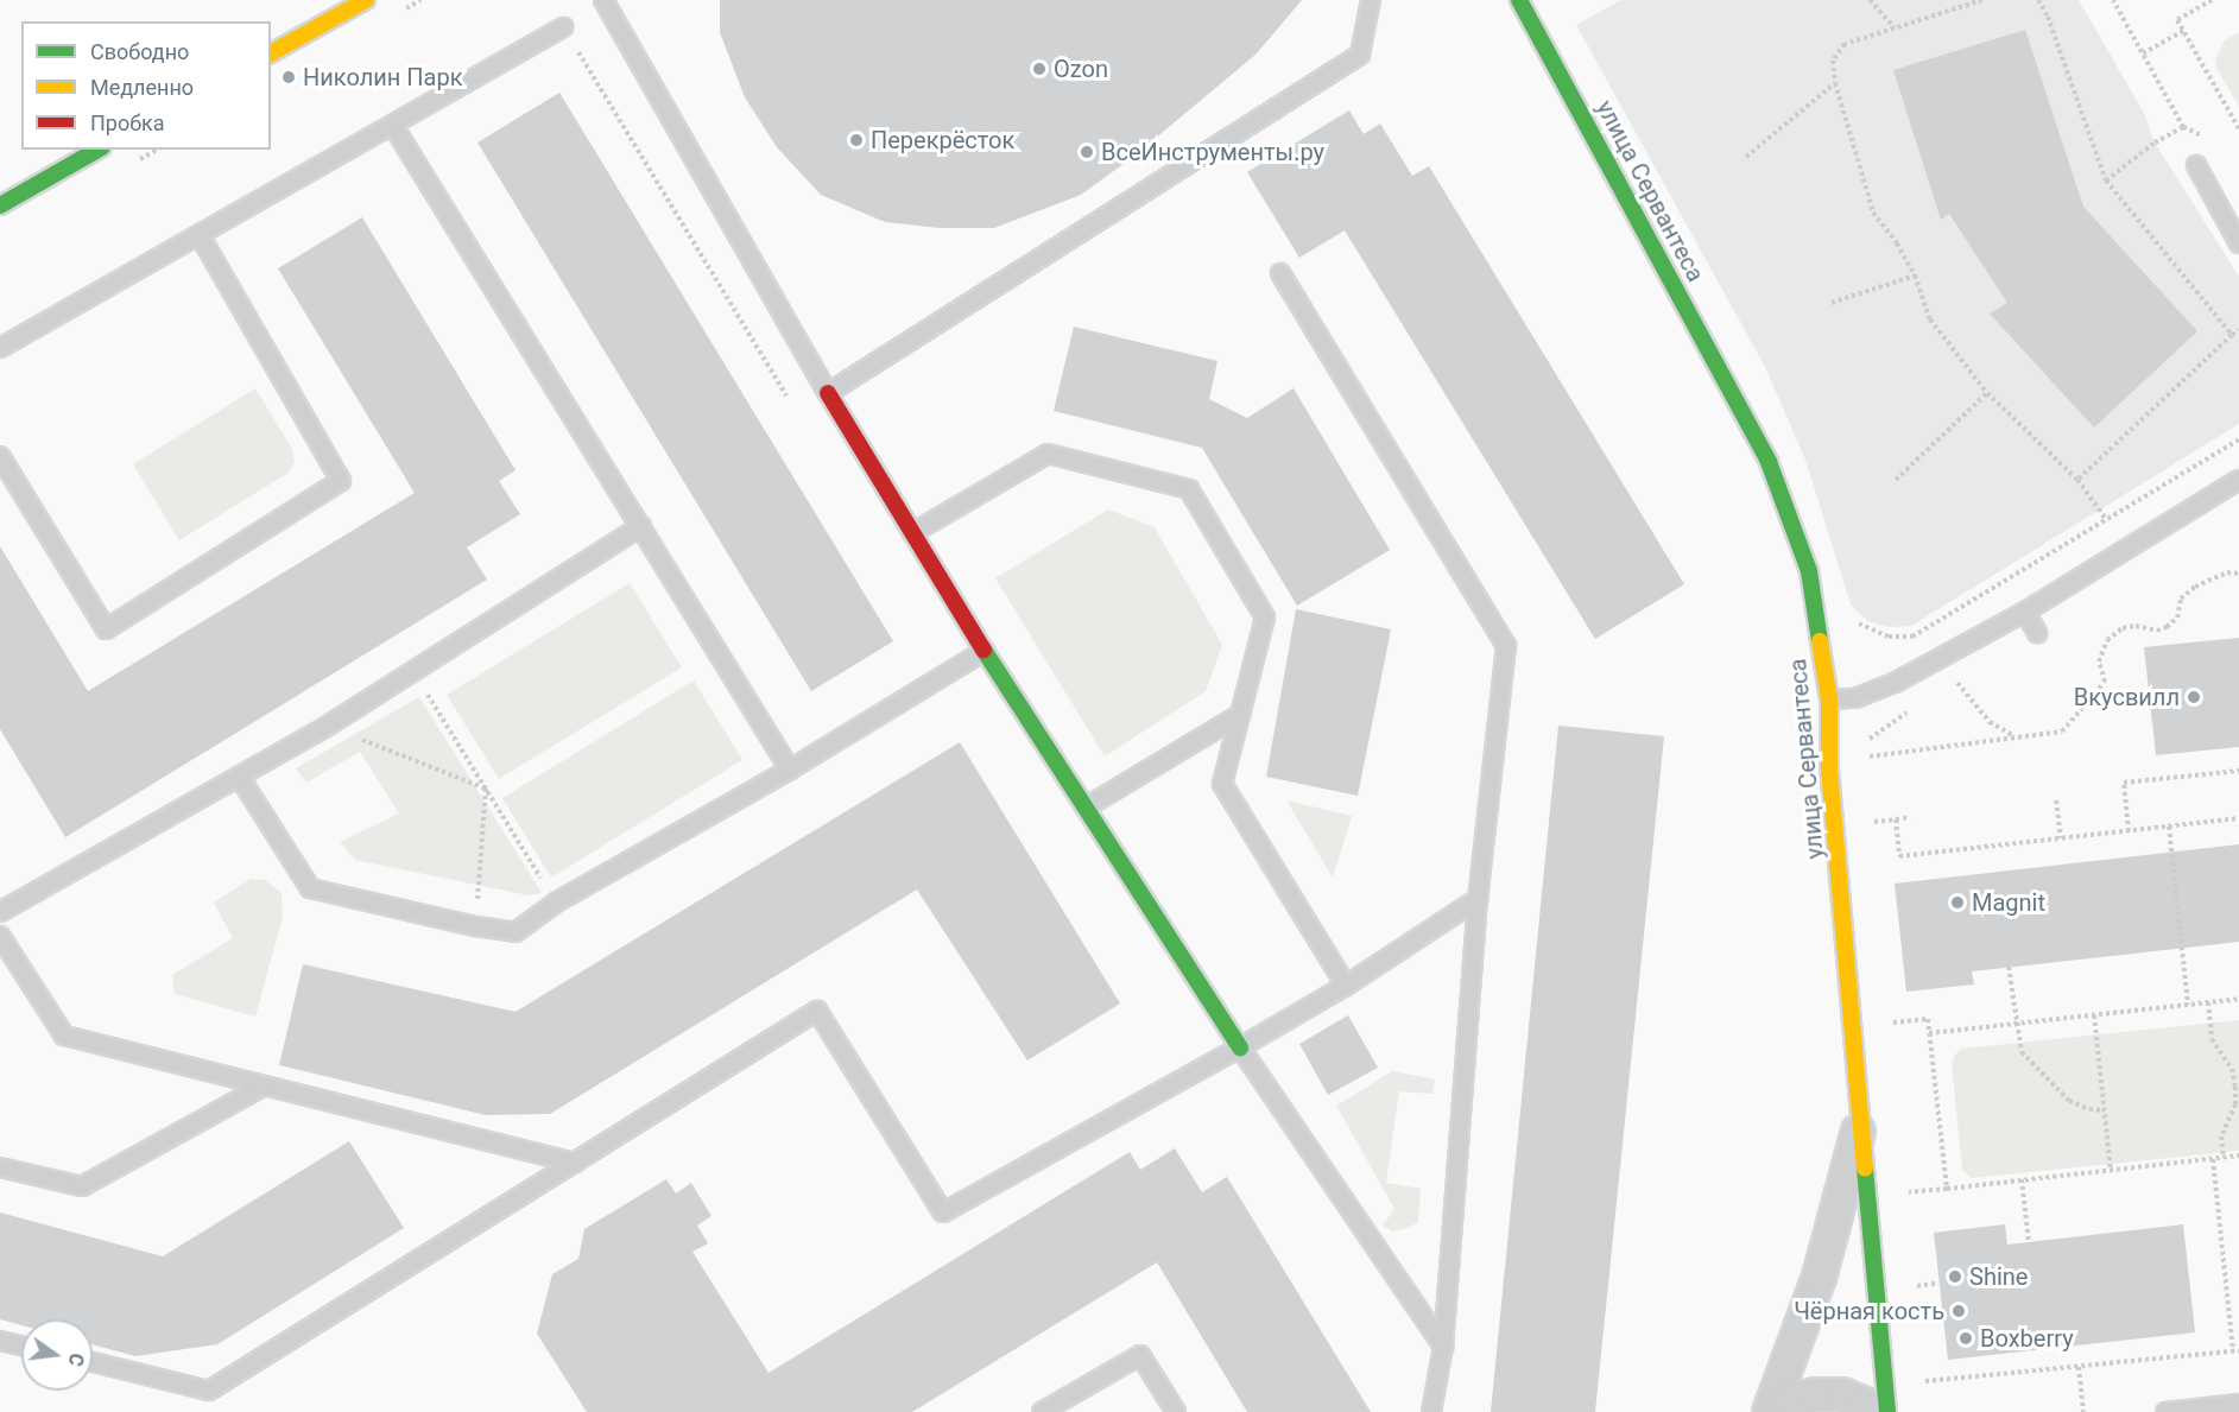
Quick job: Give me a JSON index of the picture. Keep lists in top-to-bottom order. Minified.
{"streets":{"street":["улица Сервантеса"]},"places":["Ozon","Николин Парк","Перекрёсток","ВсеИнструменты.ру","Вкусвилл","Magnit","Shine","Чёрная кость","Boxberry"],"legend":["Свободно","Медленно","Пробка"],"north":"right"}
